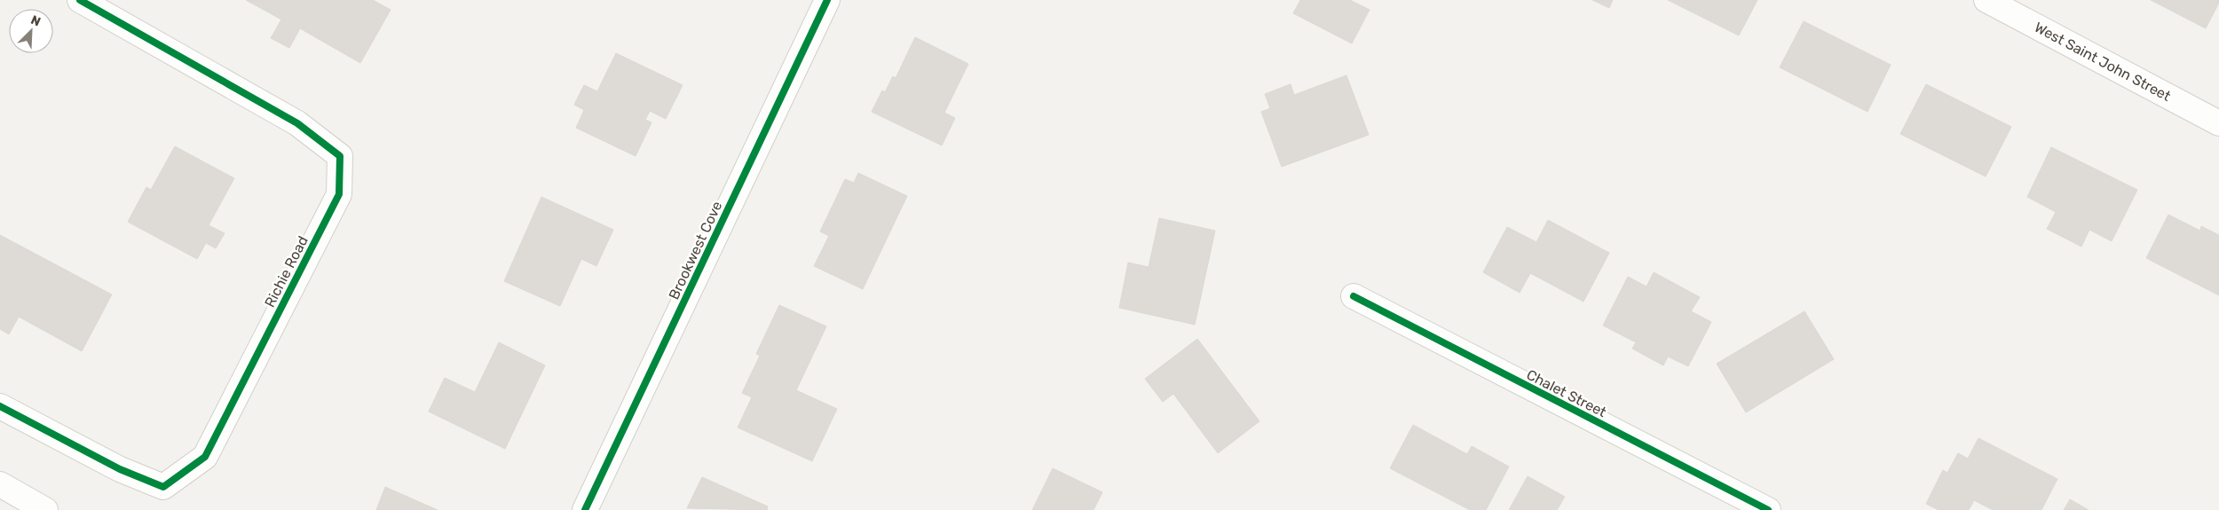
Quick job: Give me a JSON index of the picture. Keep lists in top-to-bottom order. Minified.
{"streets":{"street":["West Saint John Street","Brookwest Cove","Richie Road","Chalet Street"]},"north":"top right"}
